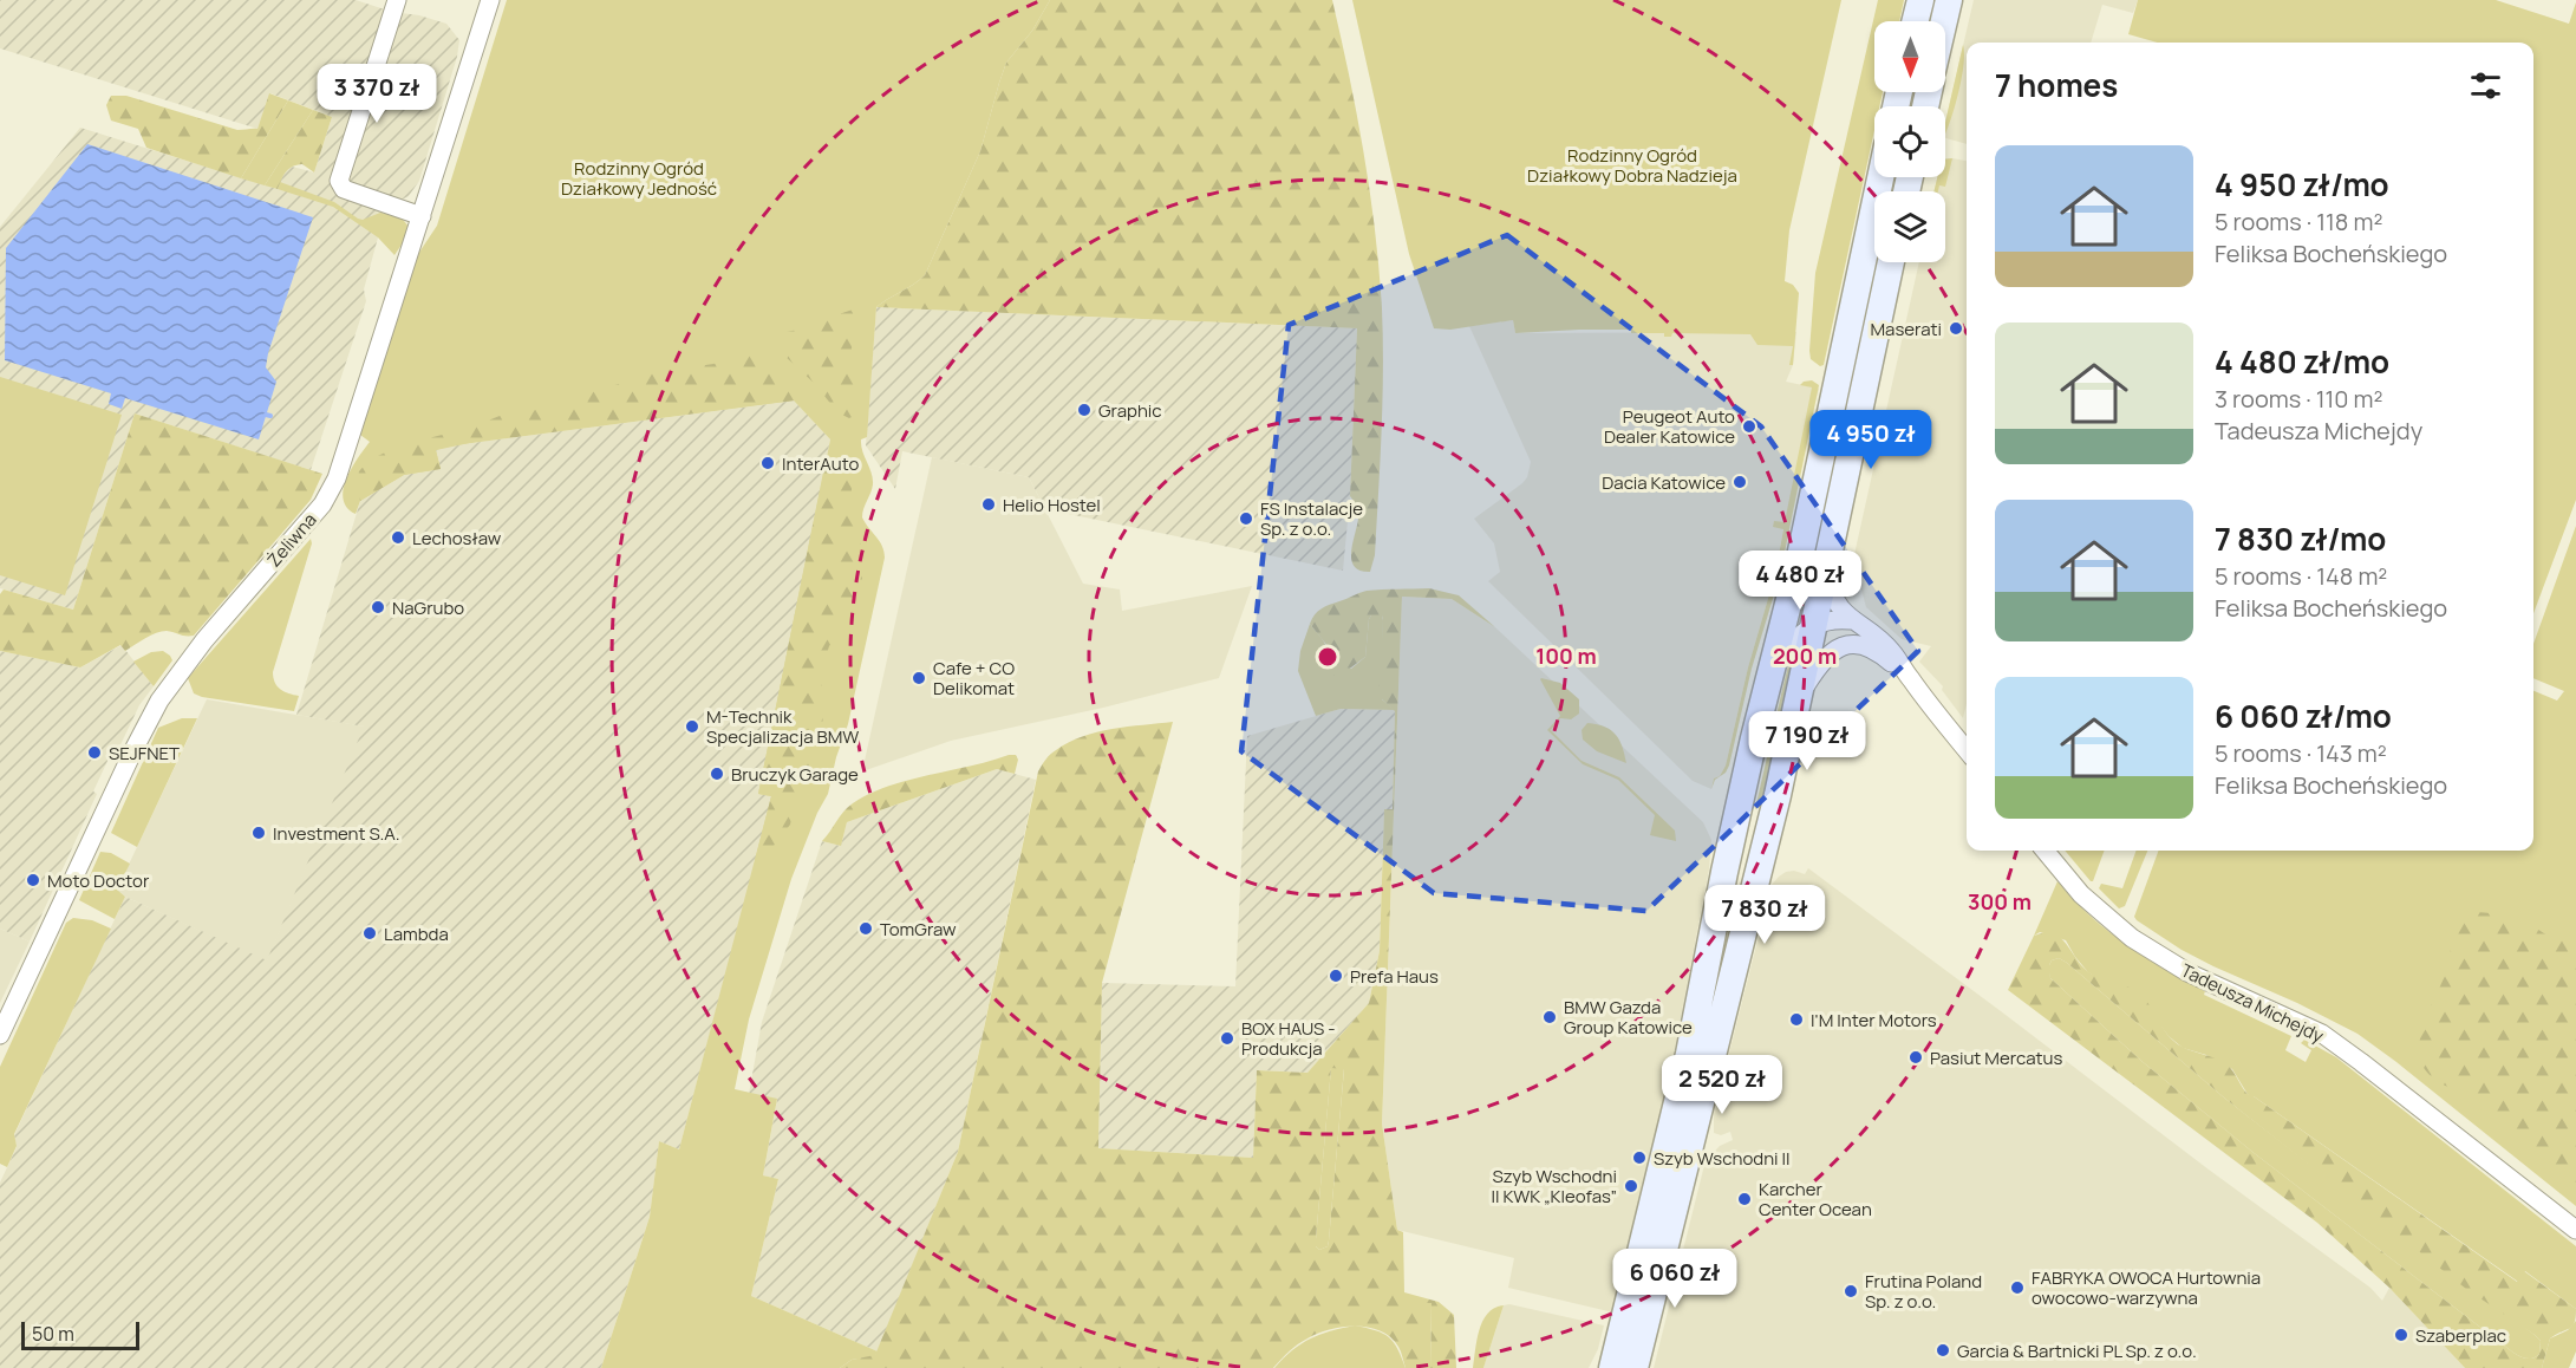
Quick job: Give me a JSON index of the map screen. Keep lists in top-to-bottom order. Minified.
{"streets":{"street":["Żeliwna","Tadeusza Michejdy"]},"parks":["Rodzinny Ogród Działkowy Dobra Nadzieja","Rodzinny Ogród Działkowy Jedność"],"places":["Maserati","Graphic","Peugeot Auto Dealer Katowice","InterAuto","Dacia Katowice","Helio Hostel","FS Instalacje Sp. z o.o.","Lechosław","NaGrubo","Cafe + CO Delikomat","M-Technik Specjalizacja BMW","SEJFNET","Bruczyk Garage","Investment S.A.","Moto Doctor","TomGraw","Lambda","Prefa Haus","BMW Gazda Group Katowice","I'M Inter Motors","BOX HAUS - Produkcja","Pasiut Mercatus","Szyb Wschodni II","Szyb Wschodni II KWK „Kleofas”","Karcher Center Ocean","FABRYKA OWOCA Hurtownia owocowo-warzywna","Frutina Poland Sp. z o.o.","Szaberplac","Garcia & Bartnicki PL Sp. z o.o."],"scale_bar":"50 m","north":"bottom","page":{"heading":"7 homes","price":["3 370 zł","4 950 zł","4 480 zł","7 190 zł","7 830 zł","2 520 zł","6 060 zł"],"list":[{"name":"4 950 zł/mo","note":"5 rooms · 118 m² · Feliksa Bocheńskiego"},{"name":"4 480 zł/mo","note":"3 rooms · 110 m² · Tadeusza Michejdy"},{"name":"7 830 zł/mo","note":"5 rooms · 148 m² · Feliksa Bocheńskiego"},{"name":"6 060 zł/mo","note":"5 rooms · 143 m² · Feliksa Bocheńskiego"}],"scale":"50 m"},"rings":["100 m","200 m","300 m"]}
